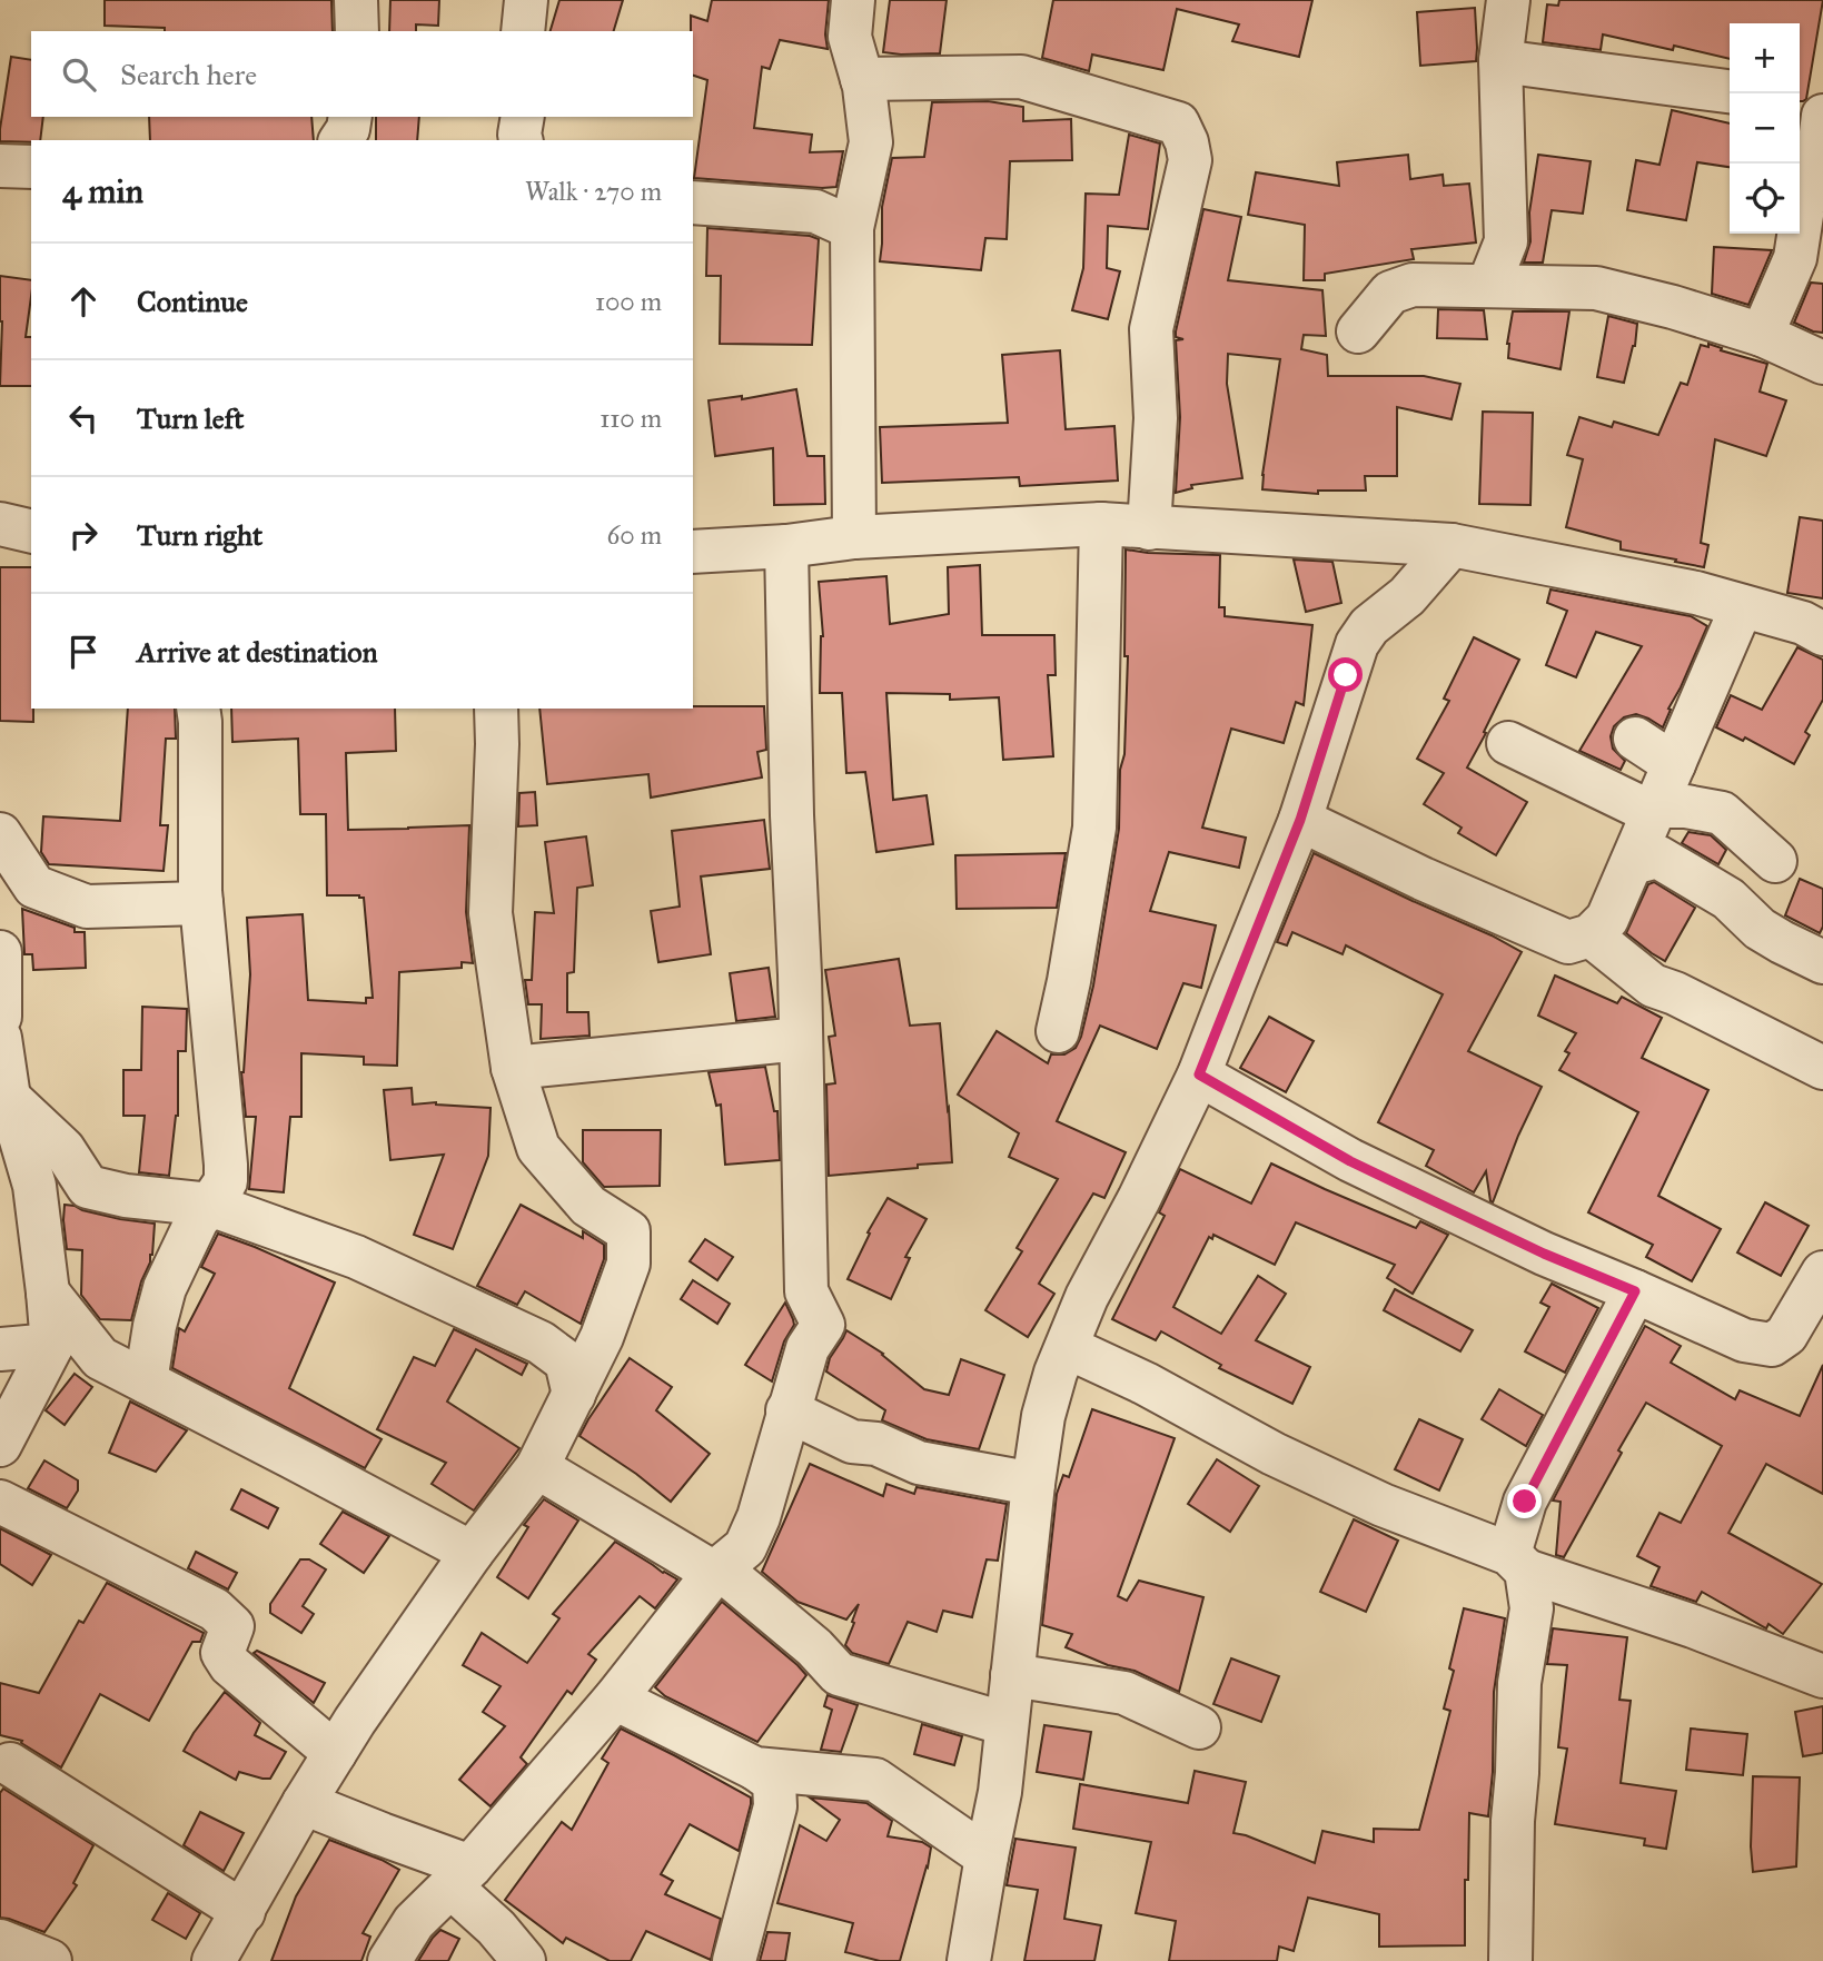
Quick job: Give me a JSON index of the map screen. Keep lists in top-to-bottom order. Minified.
{"page":{"map_buttons":["+","−"],"search":"Search here","heading":["4 min","Walk · 270 m"],"list":[["Continue","100 m"],["Turn left","110 m"],["Turn right","60 m"],"Arrive at destination"]}}
